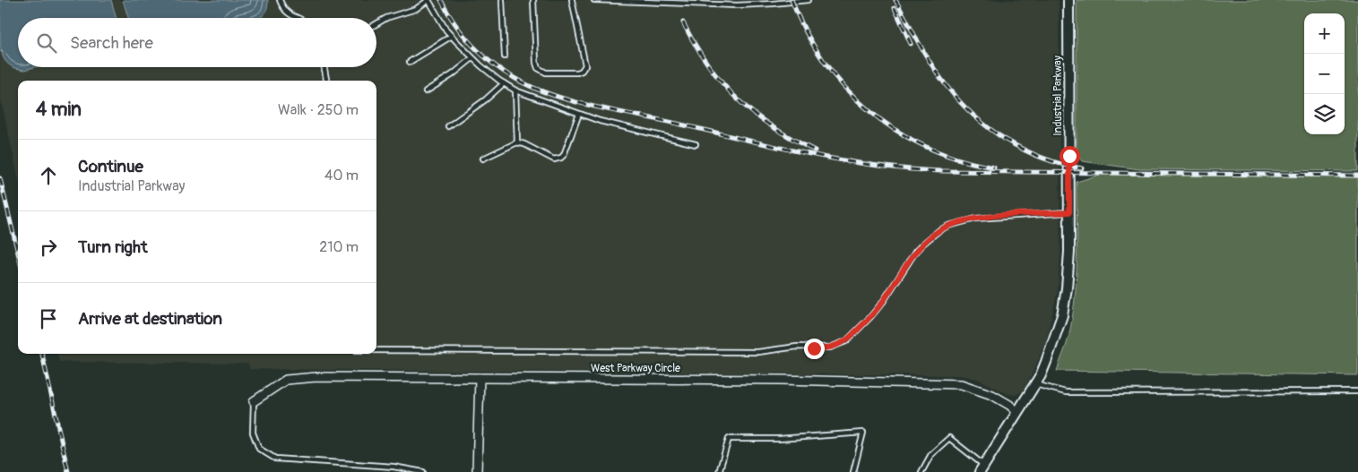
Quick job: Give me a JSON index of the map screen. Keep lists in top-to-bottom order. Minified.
{"streets":{"street":["Industrial Parkway","West Parkway Circle"]},"crossings":[["Industrial Parkway","West Parkway Circle"]],"page":{"map_buttons":["+","−"],"search":"Search here","heading":["4 min","Walk · 250 m"],"list":[["Continue","Industrial Parkway","40 m"],["Turn right","210 m"],"Arrive at destination"]}}
